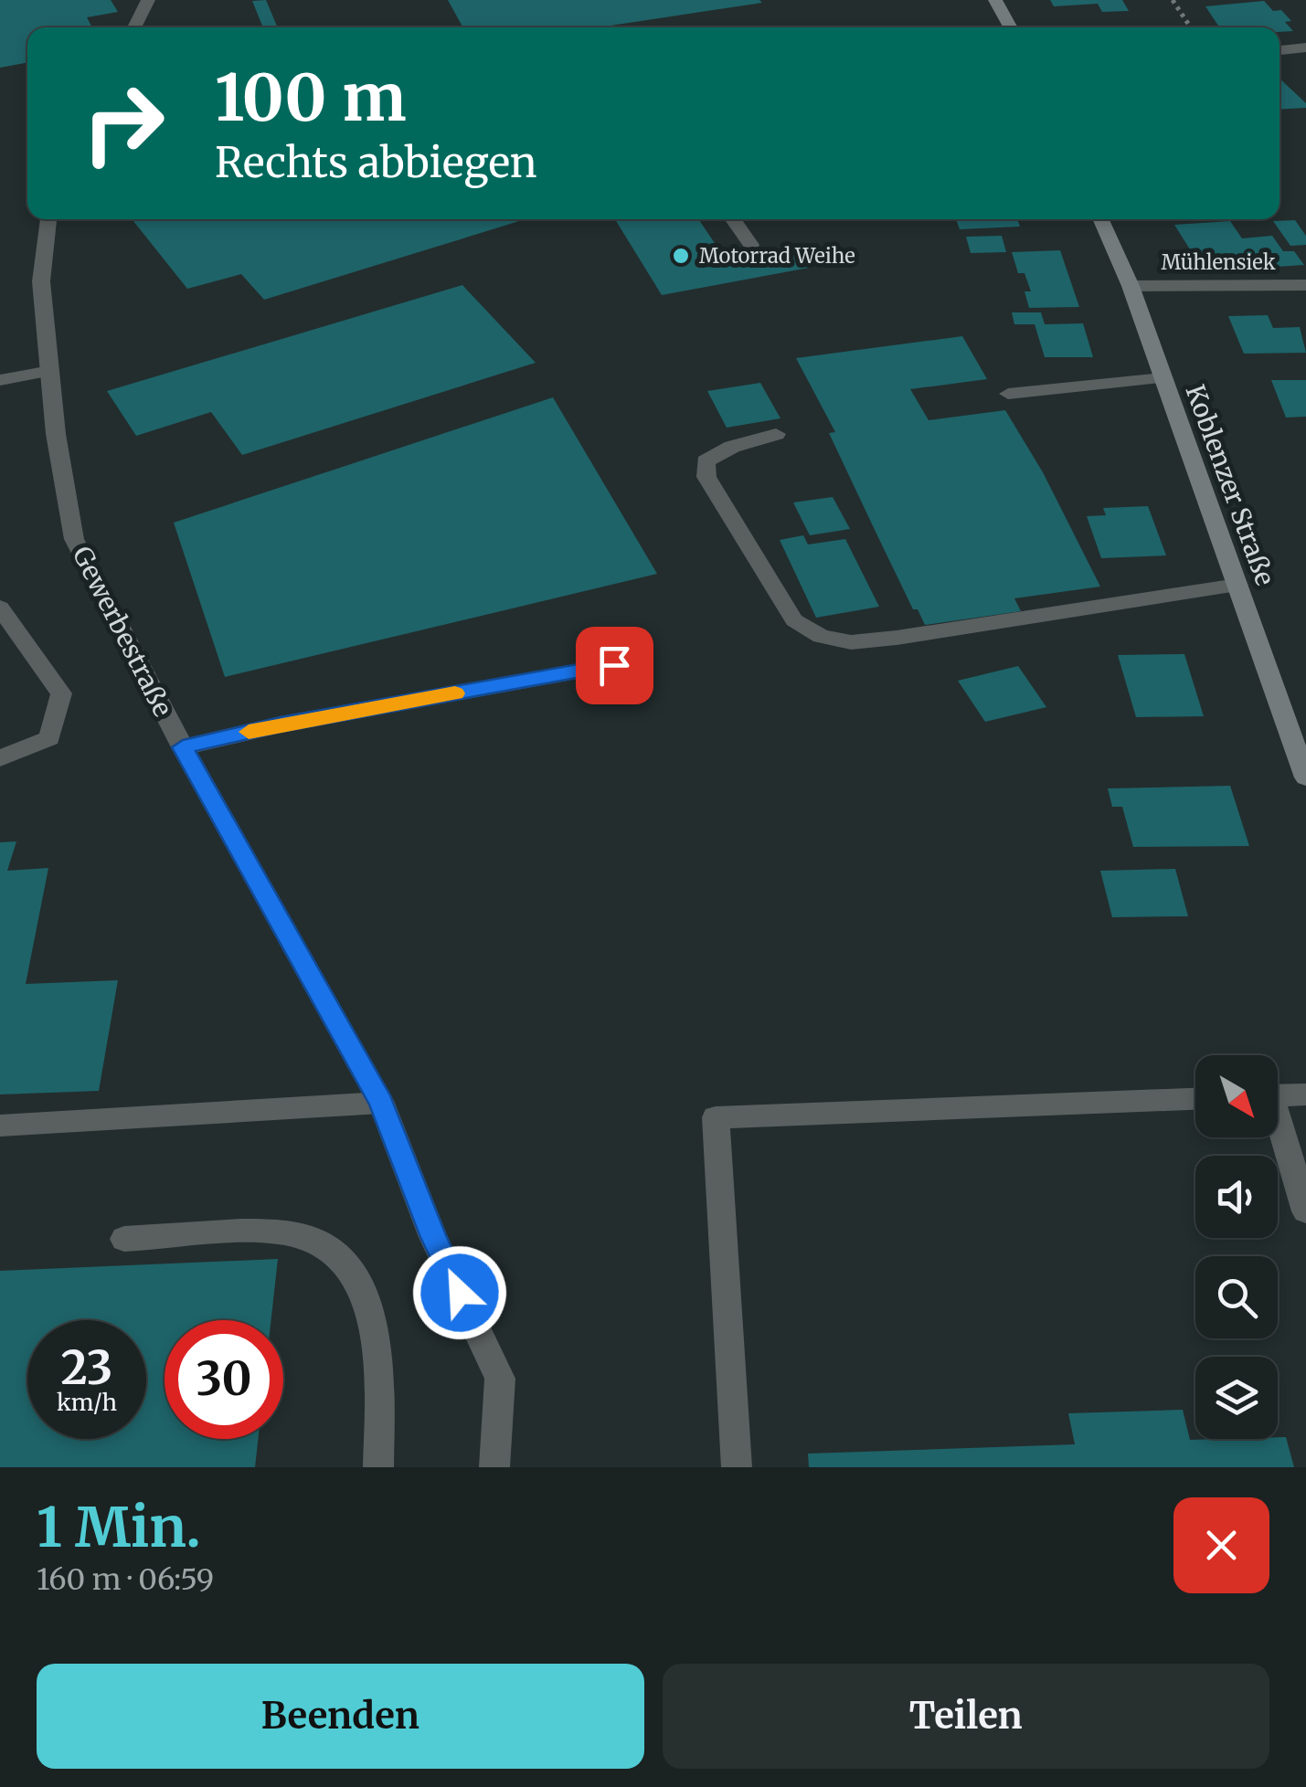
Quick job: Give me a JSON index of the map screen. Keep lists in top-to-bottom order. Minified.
{"streets":{"main road":["Koblenzer Straße"],"street":["Mühlensiek","Gewerbestraße"]},"crossings":[["Mühlensiek","Koblenzer Straße"]],"places":["Motorrad Weihe"],"north":"bottom right","page":{"turn":["100 m","Rechts abbiegen"],"speed":"23 km/h","limit":"30","heading":["1 Min.","160 m · 06:59"],"buttons":["Beenden","Teilen"]}}
